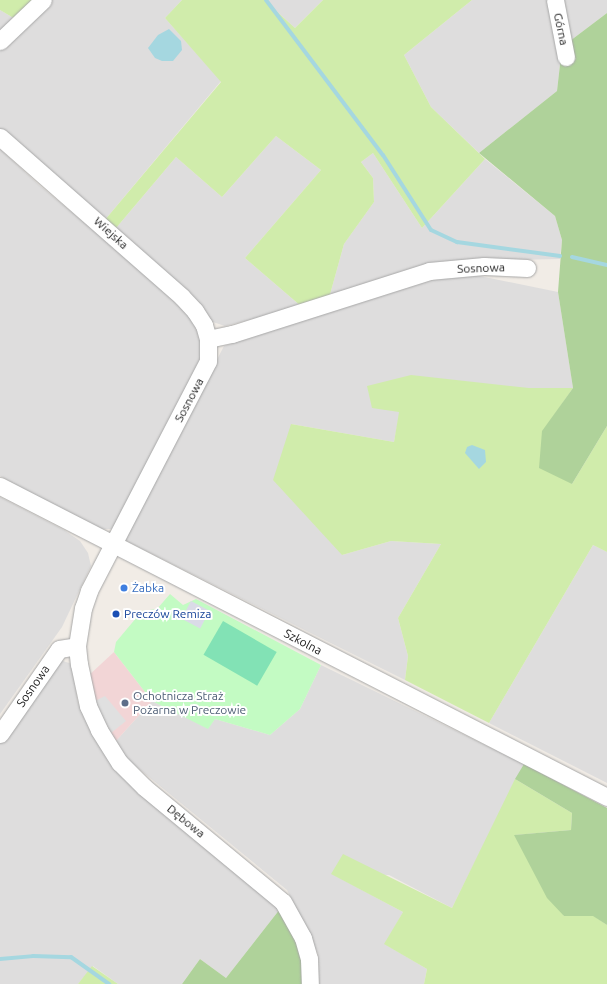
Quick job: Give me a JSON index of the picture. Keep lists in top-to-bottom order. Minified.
{"streets":{"street":["Górna","Wiejska","Sosnowa","Szkolna","Dębowa"]},"crossings":[["Wiejska","Sosnowa"],["Sosnowa","Szkolna"],["Sosnowa","Dębowa"]],"places":["Żabka","Preczów Remiza","Ochotnicza Straż Pożarna w Preczowie"]}
